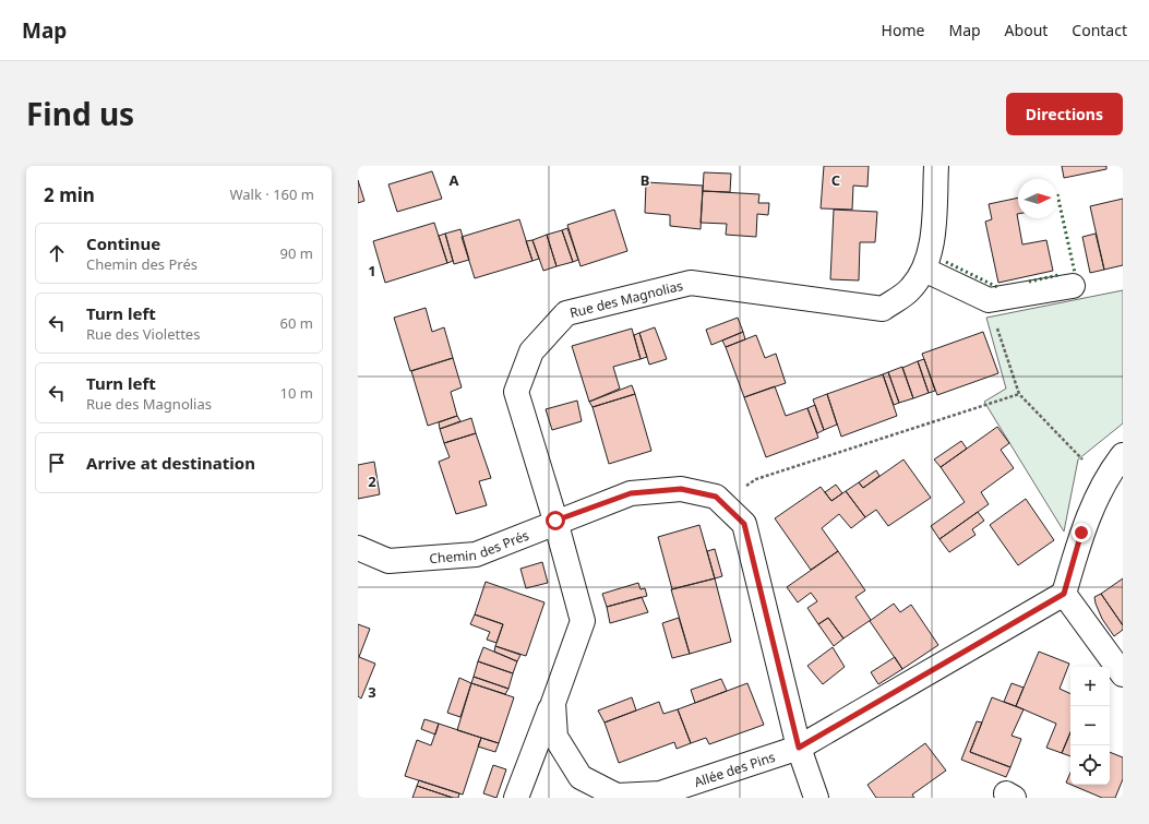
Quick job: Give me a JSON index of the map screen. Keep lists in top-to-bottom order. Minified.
{"streets":{"street":["Rue des Magnolias","Chemin des Prés","Allée des Pins"]},"crossings":[["Rue des Magnolias","Chemin des Prés"],["Rue des Magnolias","Allée des Pins"],["Chemin des Prés","Allée des Pins"]],"north":"right","page":{"header":"Map","nav":["Home","Map","About","Contact"],"title":"Find us","buttons":"Directions","heading":["2 min","Walk · 160 m"],"list":[["Continue","Chemin des Prés","90 m"],["Turn left","Rue des Violettes","60 m"],["Turn left","Rue des Magnolias","10 m"],"Arrive at destination"],"map_buttons":["+","−"]},"grid":{"columns":["A","B","C"],"rows":["1","2","3"]}}
